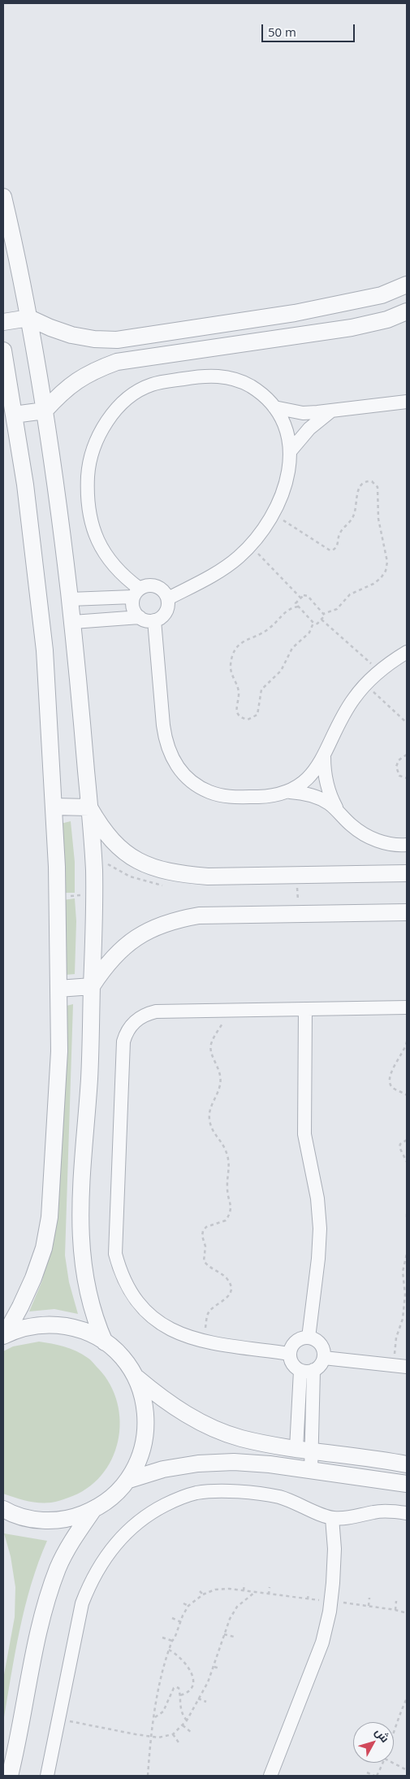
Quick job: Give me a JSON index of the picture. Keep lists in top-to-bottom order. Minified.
{"scale_bar":"50 m","north":"top right"}
